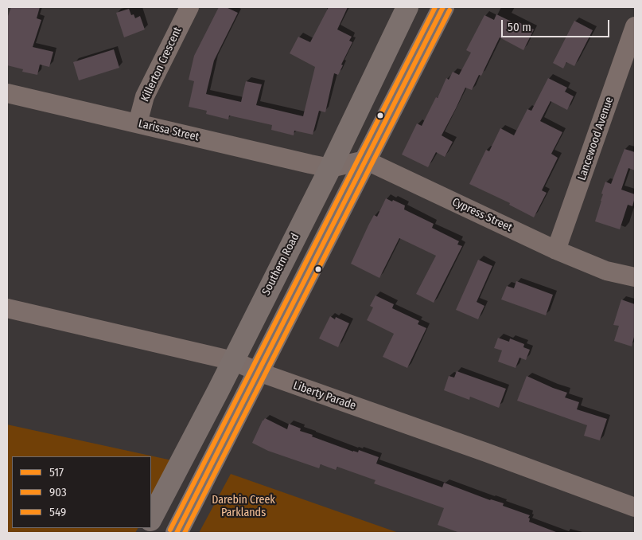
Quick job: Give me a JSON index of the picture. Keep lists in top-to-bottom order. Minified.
{"streets":{"main road":["Southern Road"],"street":["Killerton Crescent","Larissa Street","Lancewood Avenue","Cypress Street","Liberty Parade"]},"crossings":[["Killerton Crescent","Larissa Street"],["Larissa Street","Southern Road"],["Lancewood Avenue","Cypress Street"],["Southern Road","Liberty Parade"]],"parks":["Darebin Creek Parklands"],"lines":["transit line 517","transit line 549","transit line 903"],"legend":["517","903","549"],"scale_bar":"50 m"}
